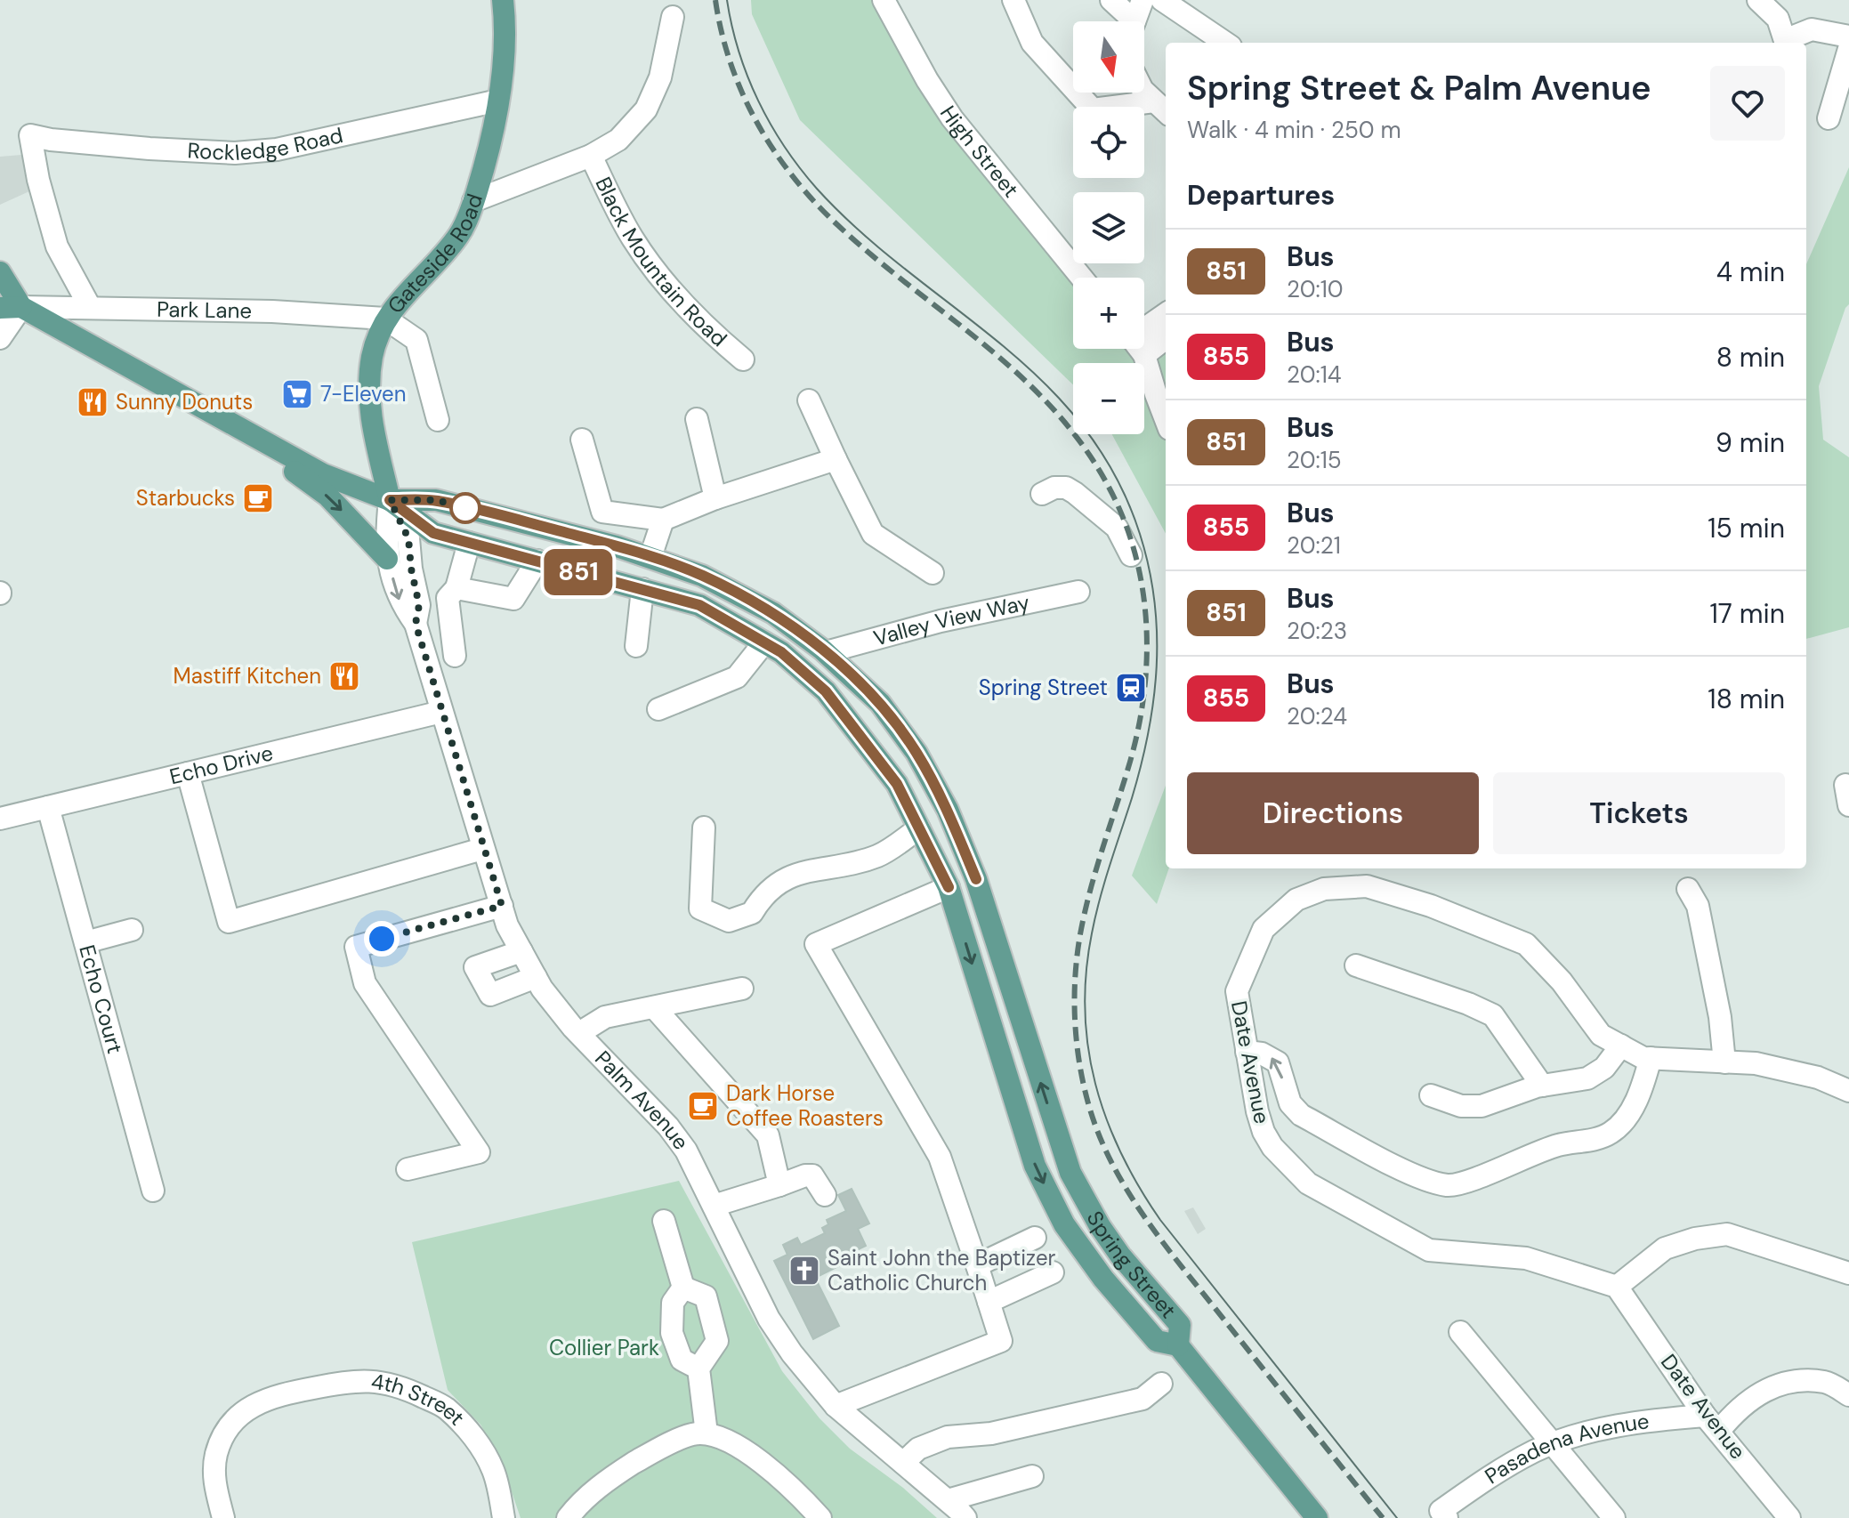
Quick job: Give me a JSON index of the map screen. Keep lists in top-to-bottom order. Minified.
{"streets":{"main road":["Gateside Road","Spring Street"],"street":["Rockledge Road","High Street","Black Mountain Road","Park Lane","Valley View Way","Echo Drive","Echo Court","Date Avenue","Palm Avenue","4th Street","Pasadena Avenue"]},"crossings":[["Rockledge Road","Gateside Road"],["Rockledge Road","Park Lane"],["Gateside Road","Park Lane"],["Gateside Road","Palm Avenue"],["Gateside Road","Spring Street"],["Park Lane","Spring Street"],["Valley View Way","Spring Street"],["Echo Drive","Echo Court"],["Echo Drive","Palm Avenue"],["Date Avenue","Pasadena Avenue"],["Palm Avenue","Spring Street"]],"parks":["Collier Park"],"places":{"supermarket":["7-Eleven"],"restaurant":["Sunny Donuts","Mastiff Kitchen"],"cafe":["Starbucks","Dark Horse Coffee Roasters"],"station":["Spring Street"],"church":["Saint John the Baptizer Catholic Church"]},"lines":["bus line 851"],"north":"bottom","page":{"on_map":"851","map_buttons":["+","−"],"heading":[["Spring Street & Palm Avenue","Walk · 4 min · 250 m"],"Departures"],"list":[{"mark":"851","name":"Bus","note":"20:10","value":"4 min"},{"mark":"855","name":"Bus","note":"20:14","value":"8 min"},{"mark":"851","name":"Bus","note":"20:15","value":"9 min"},{"mark":"855","name":"Bus","note":"20:21","value":"15 min"},{"mark":"851","name":"Bus","note":"20:23","value":"17 min"},{"mark":"855","name":"Bus","note":"20:24","value":"18 min"}],"buttons":["Directions","Tickets"]}}
